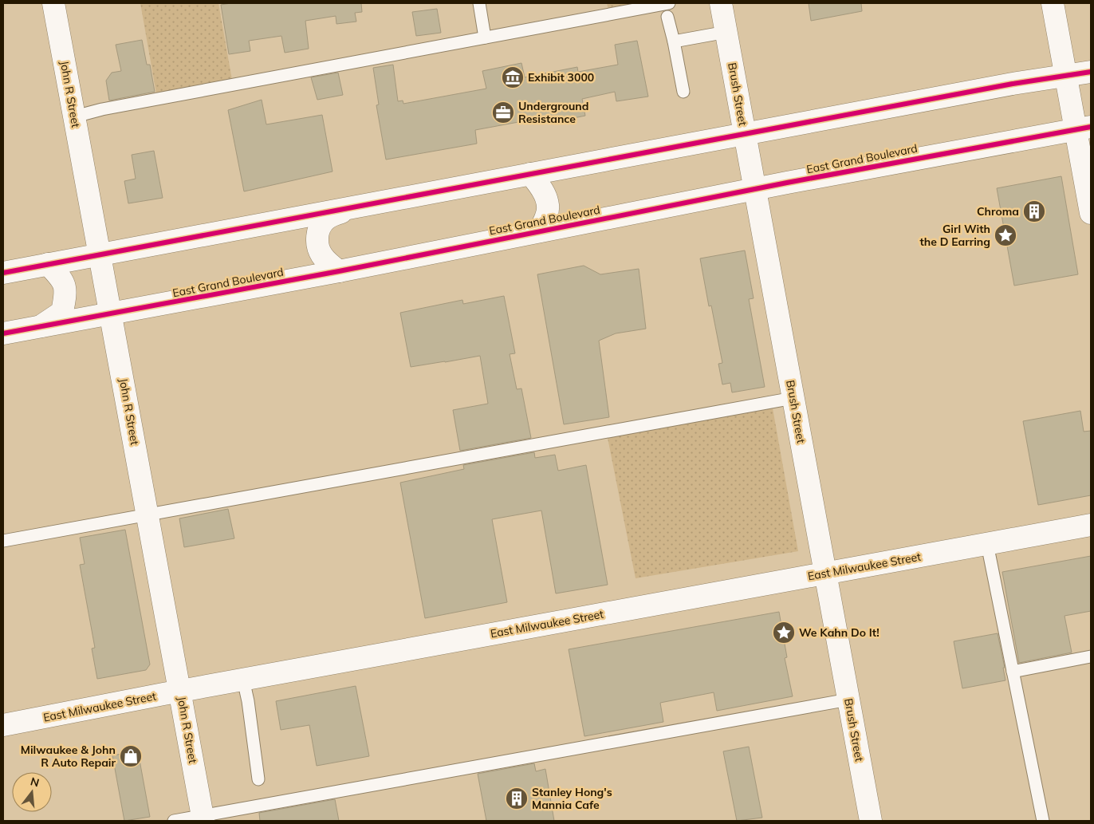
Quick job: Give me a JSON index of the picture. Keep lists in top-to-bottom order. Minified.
{"streets":{"street":["John R Street","Brush Street","East Grand Boulevard","East Milwaukee Street"]},"crossings":[["John R Street","East Grand Boulevard"],["John R Street","East Milwaukee Street"],["Brush Street","East Grand Boulevard"],["Brush Street","East Milwaukee Street"]],"places":{"museum":["Exhibit 3000"],"office":["Underground Resistance"],"building":["Chroma","Stanley Hong's Mannia Cafe"],"place":["Girl With the D Earring","We Kahn Do It!"],"shop":["Milwaukee & John R Auto Repair"]},"north":"top"}
